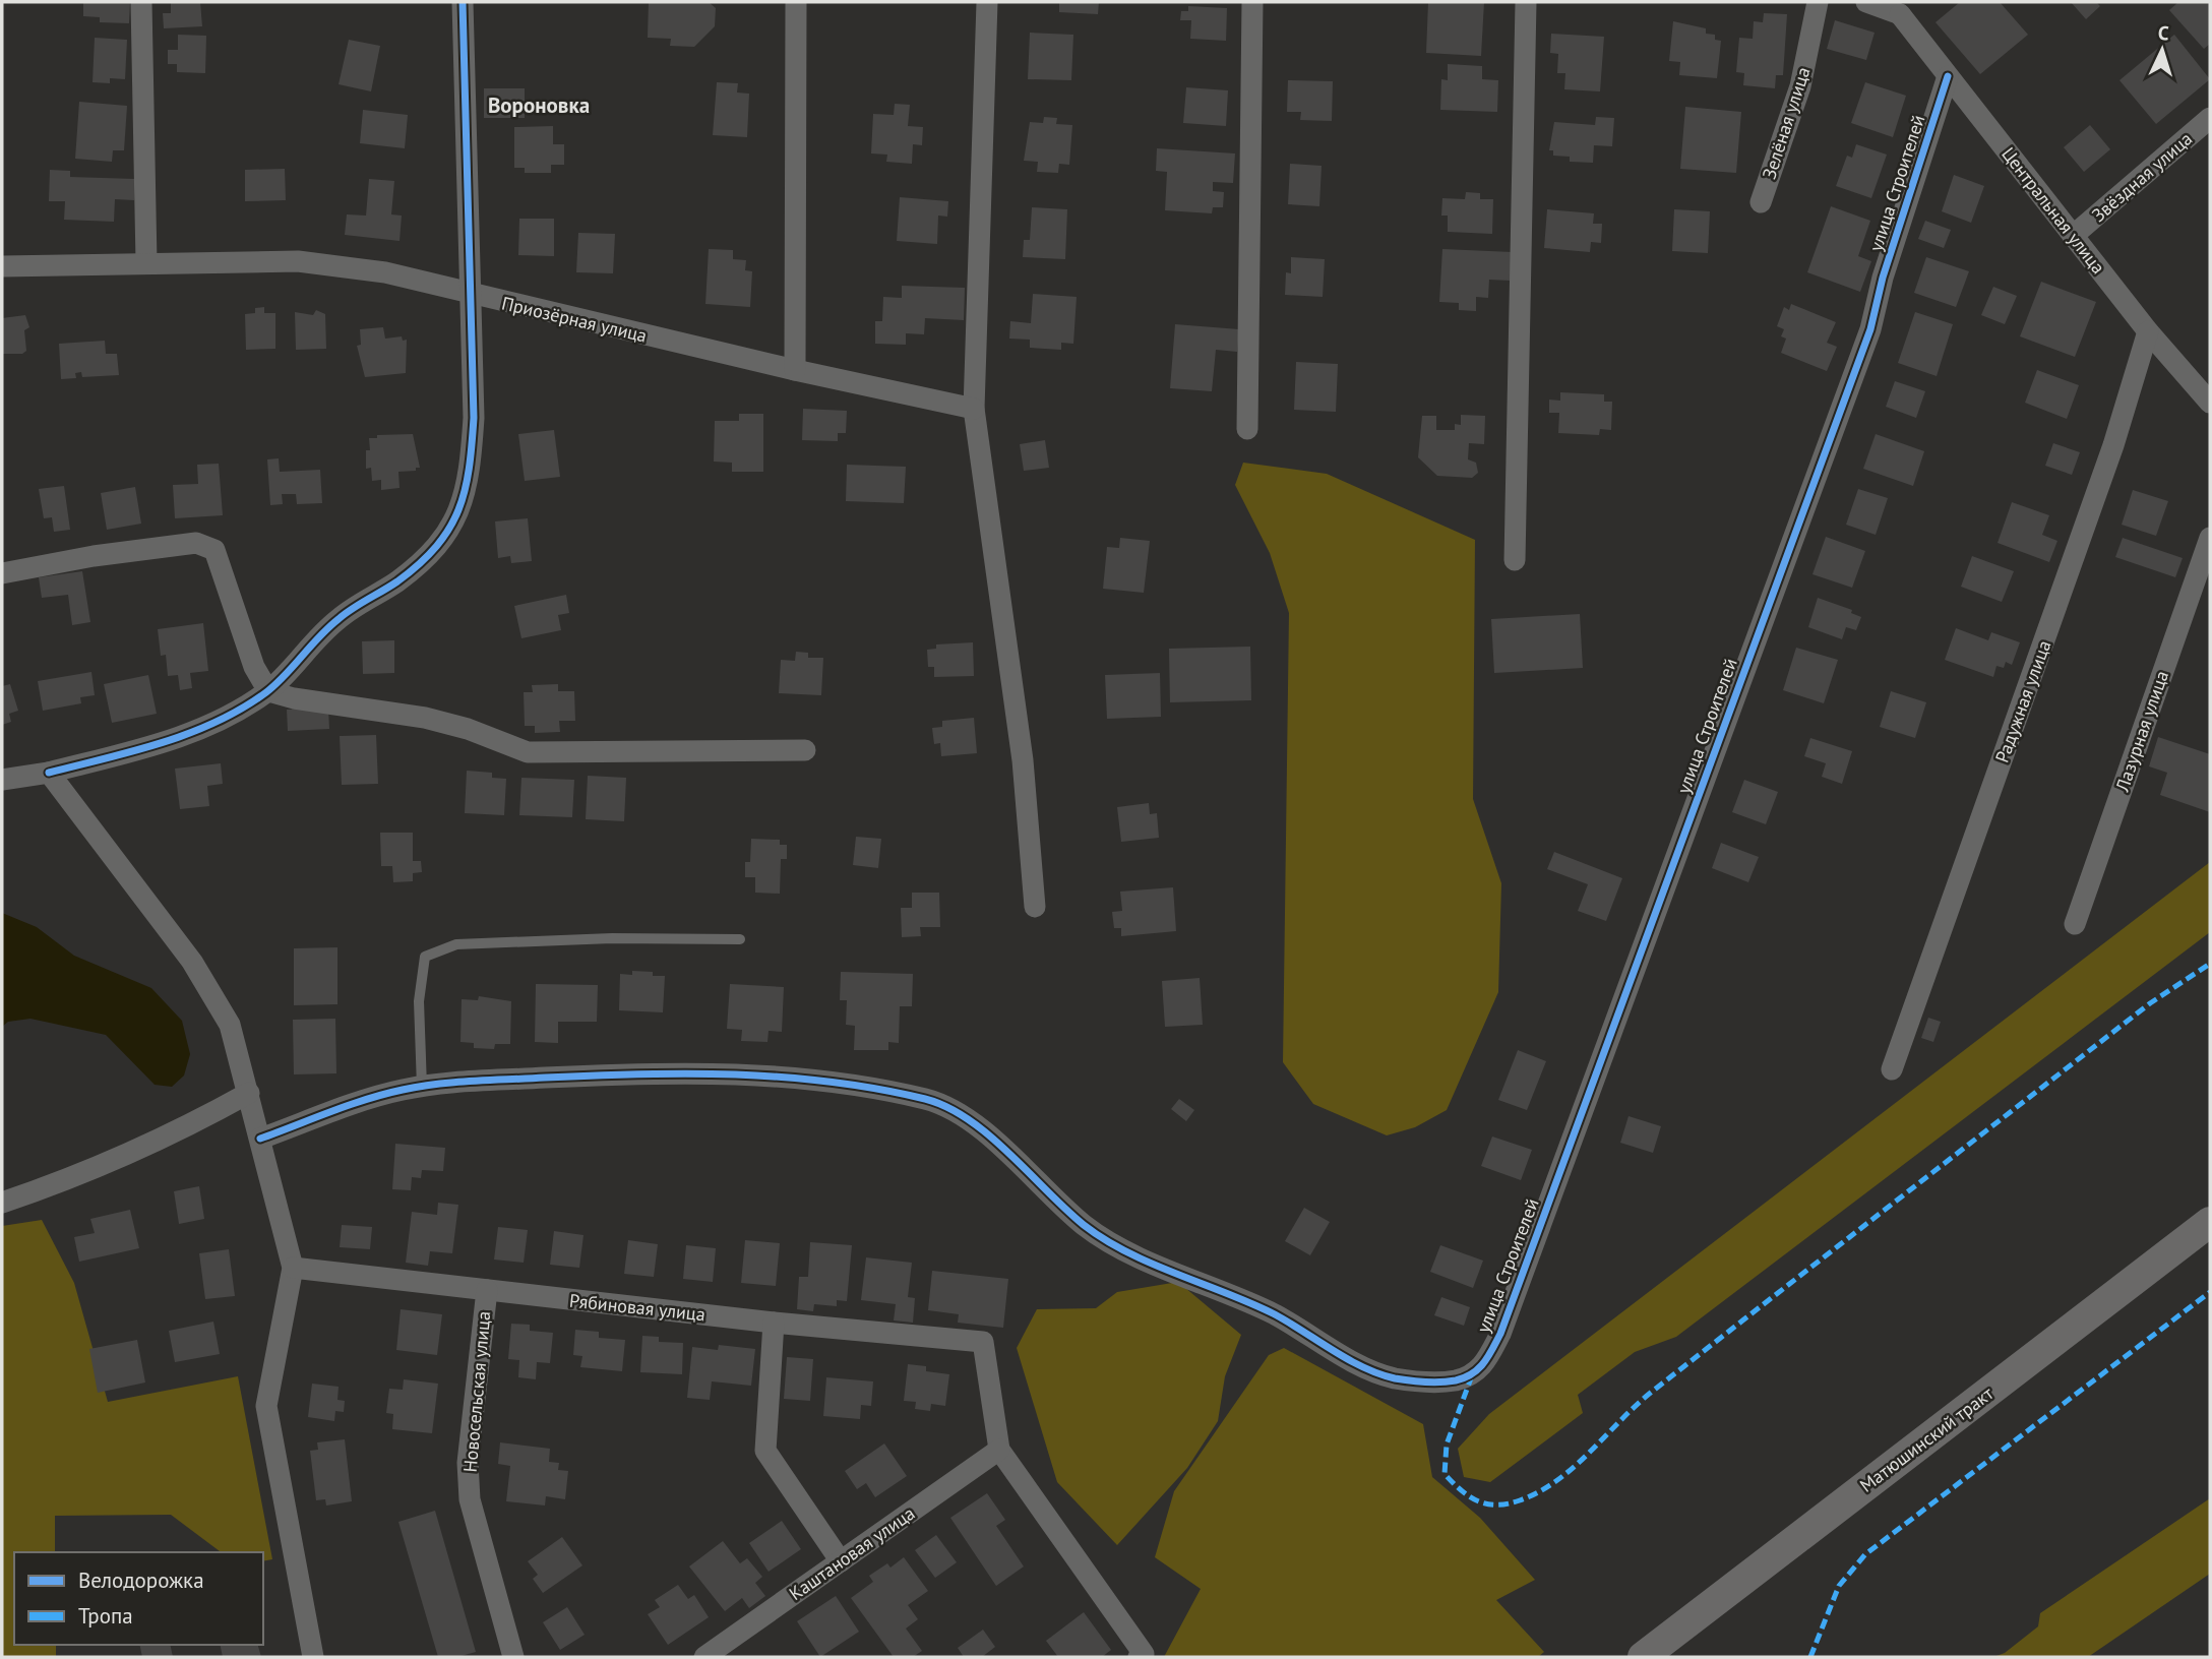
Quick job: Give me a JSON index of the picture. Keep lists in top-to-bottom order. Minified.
{"streets":{"main road":["Матюшинский тракт"],"street":["Зелёная улица","Звёздная улица","улица Строителей","Центральная улица","Приозёрная улица","Радужная улица","Лазурная улица","Рябиновая улица","Новосельская улица","Каштановая улица"]},"crossings":[["Звёздная улица","Центральная улица"],["улица Строителей","Центральная улица"],["Центральная улица","Радужная улица"],["Рябиновая улица","Новосельская улица"],["Рябиновая улица","Каштановая улица"]],"districts":["Вороновка"],"legend":["Велодорожка","Тропа"],"north":"top"}
